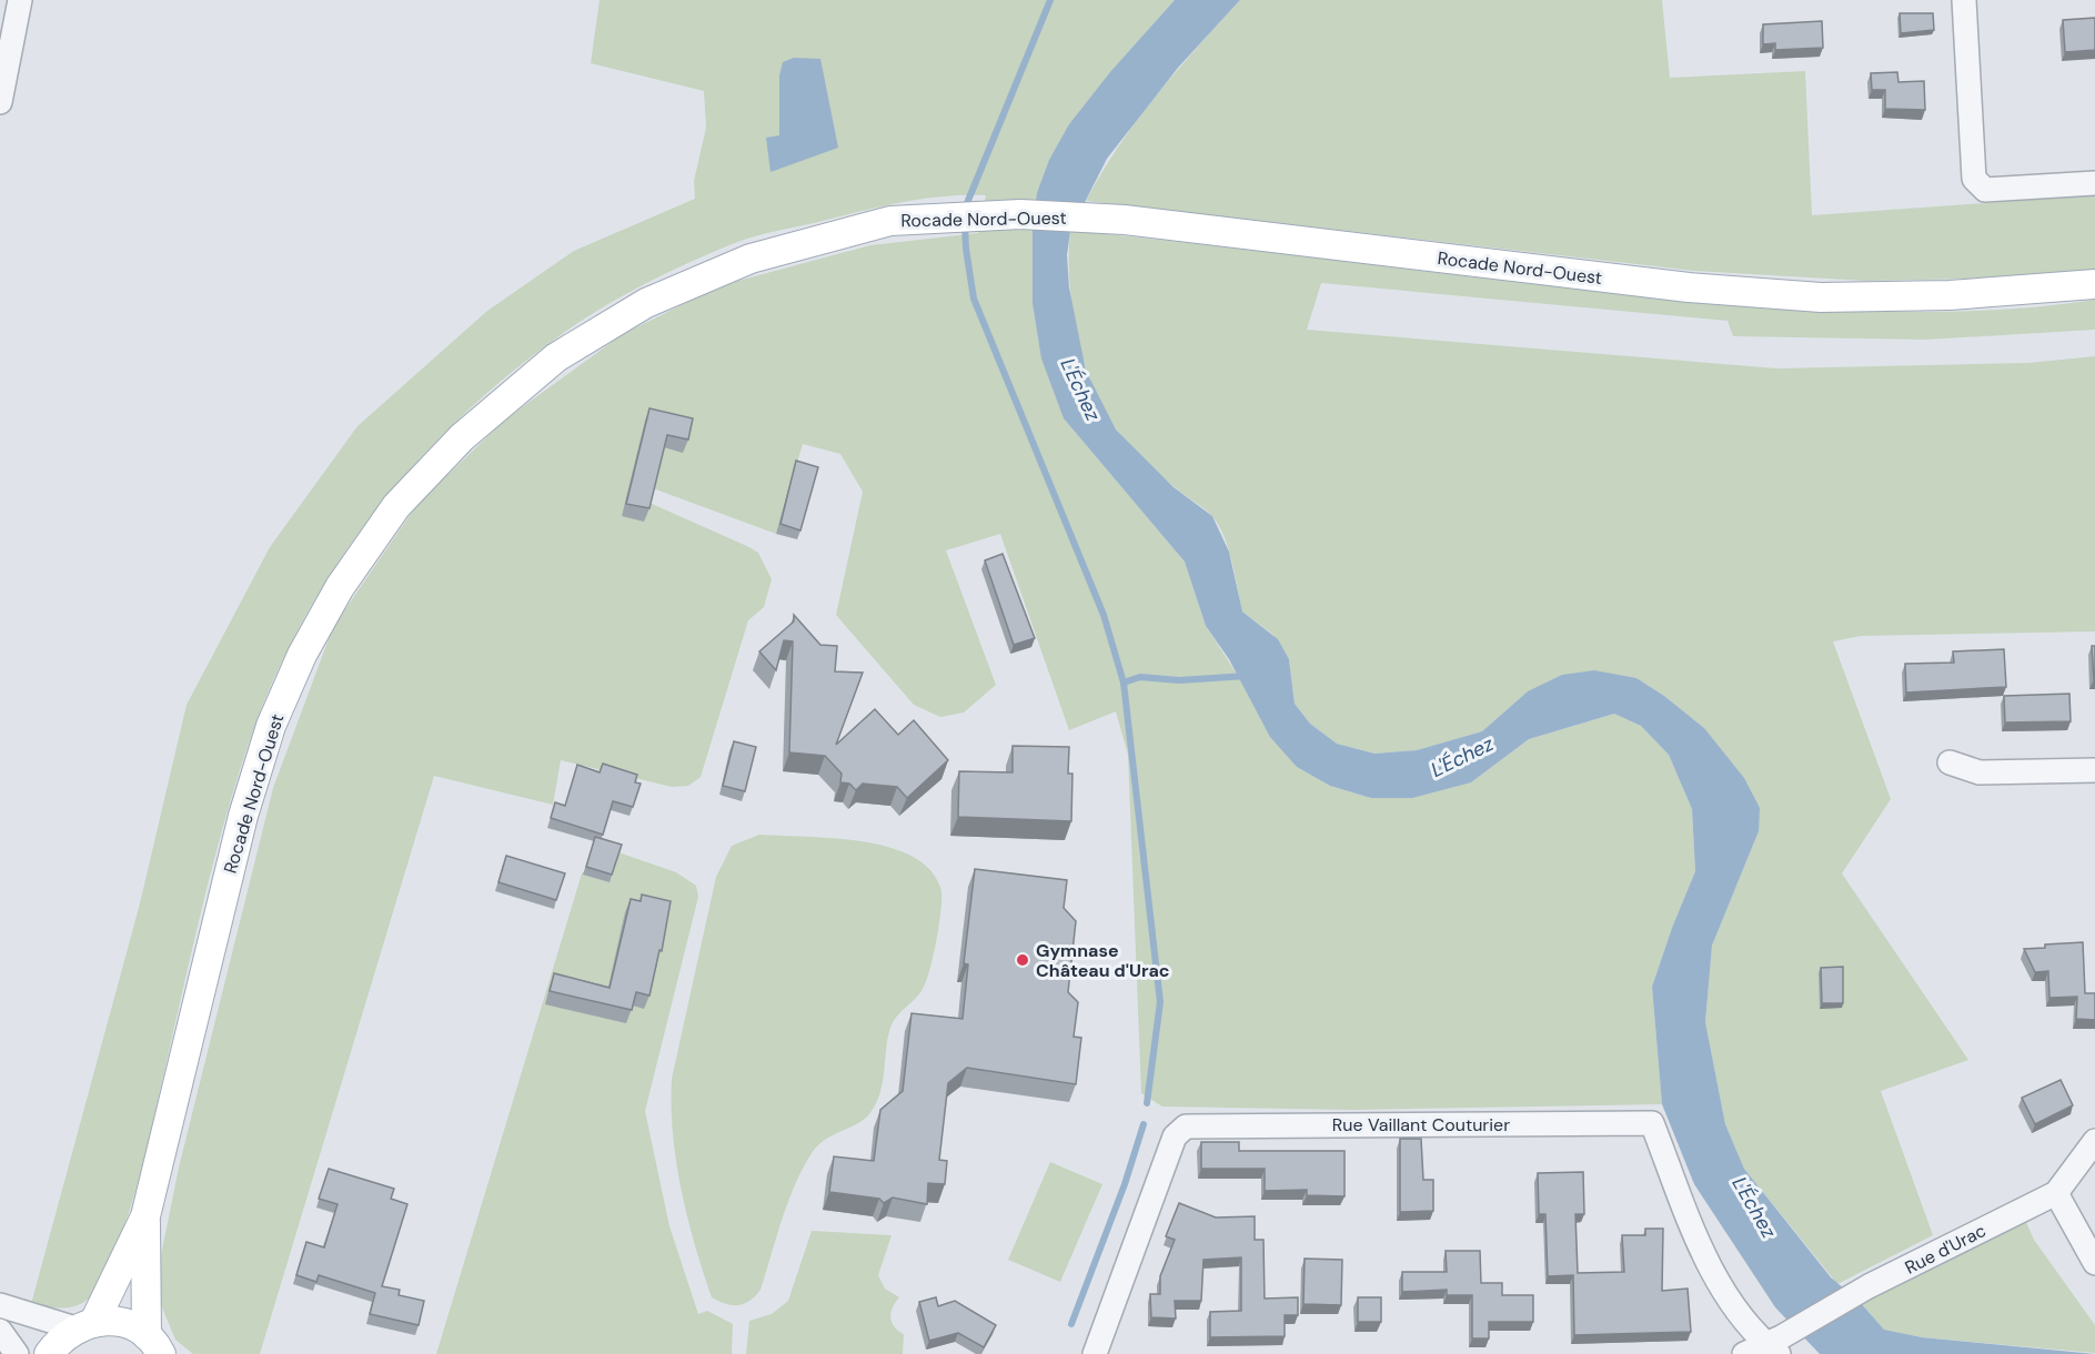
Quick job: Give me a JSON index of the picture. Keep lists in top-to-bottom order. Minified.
{"streets":{"main road":["Rocade Nord-Ouest"],"street":["Rue Vaillant Couturier","Rue d'Urac"]},"crossings":[["Rue Vaillant Couturier","Rue d'Urac"]],"water":["L'Échez"],"places":["Gymnase Château d'Urac"]}
